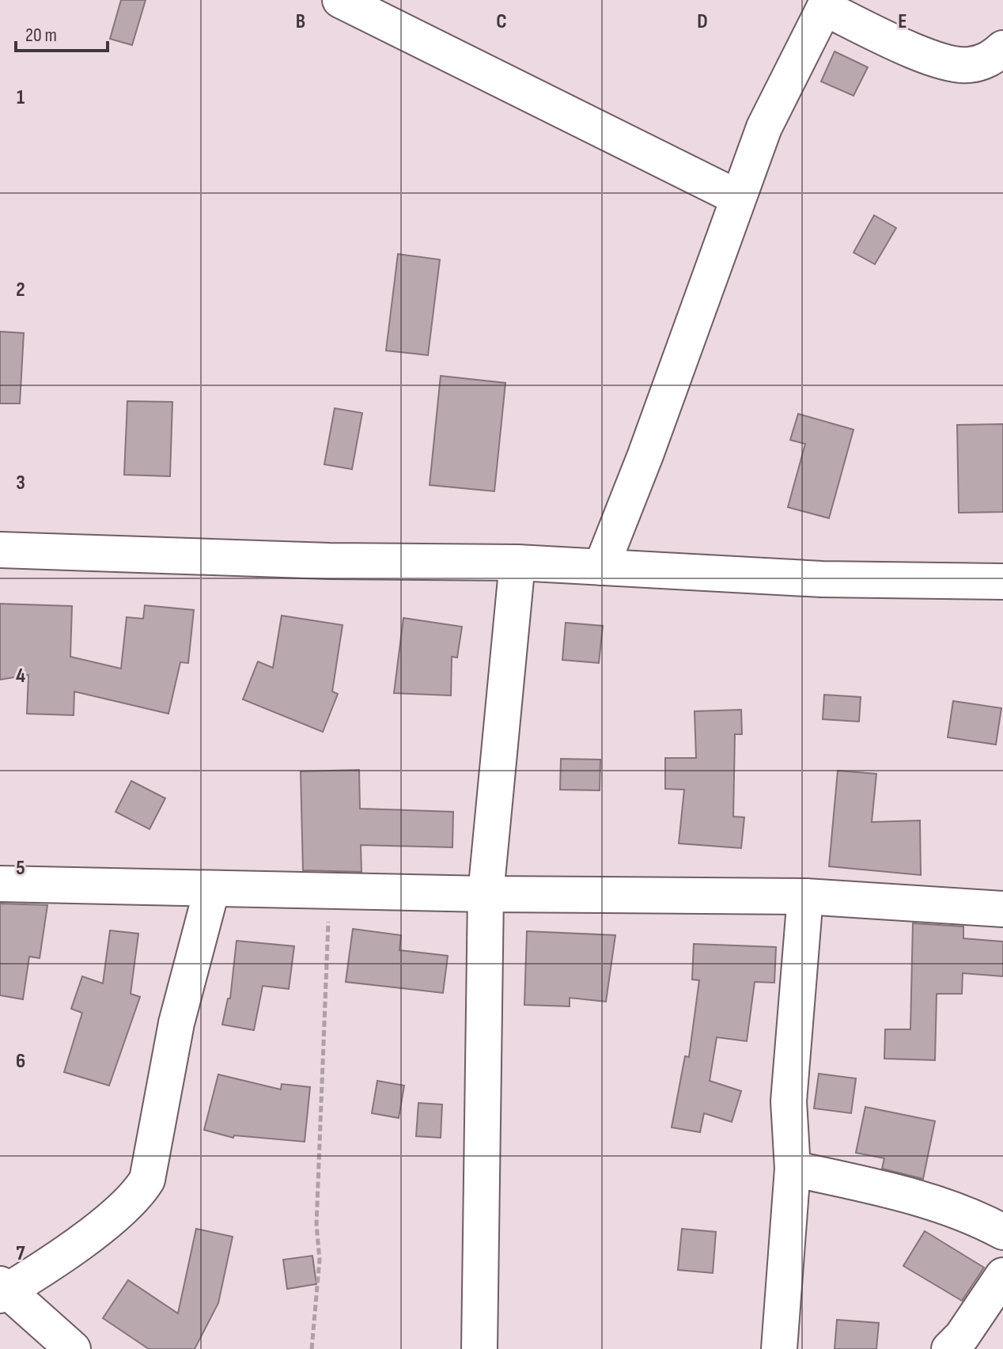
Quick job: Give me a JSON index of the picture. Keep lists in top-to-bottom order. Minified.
{"scale_bar":"20 m","grid":{"columns":["B","C","D","E"],"rows":["1","2","3","4","5","6","7"]}}
